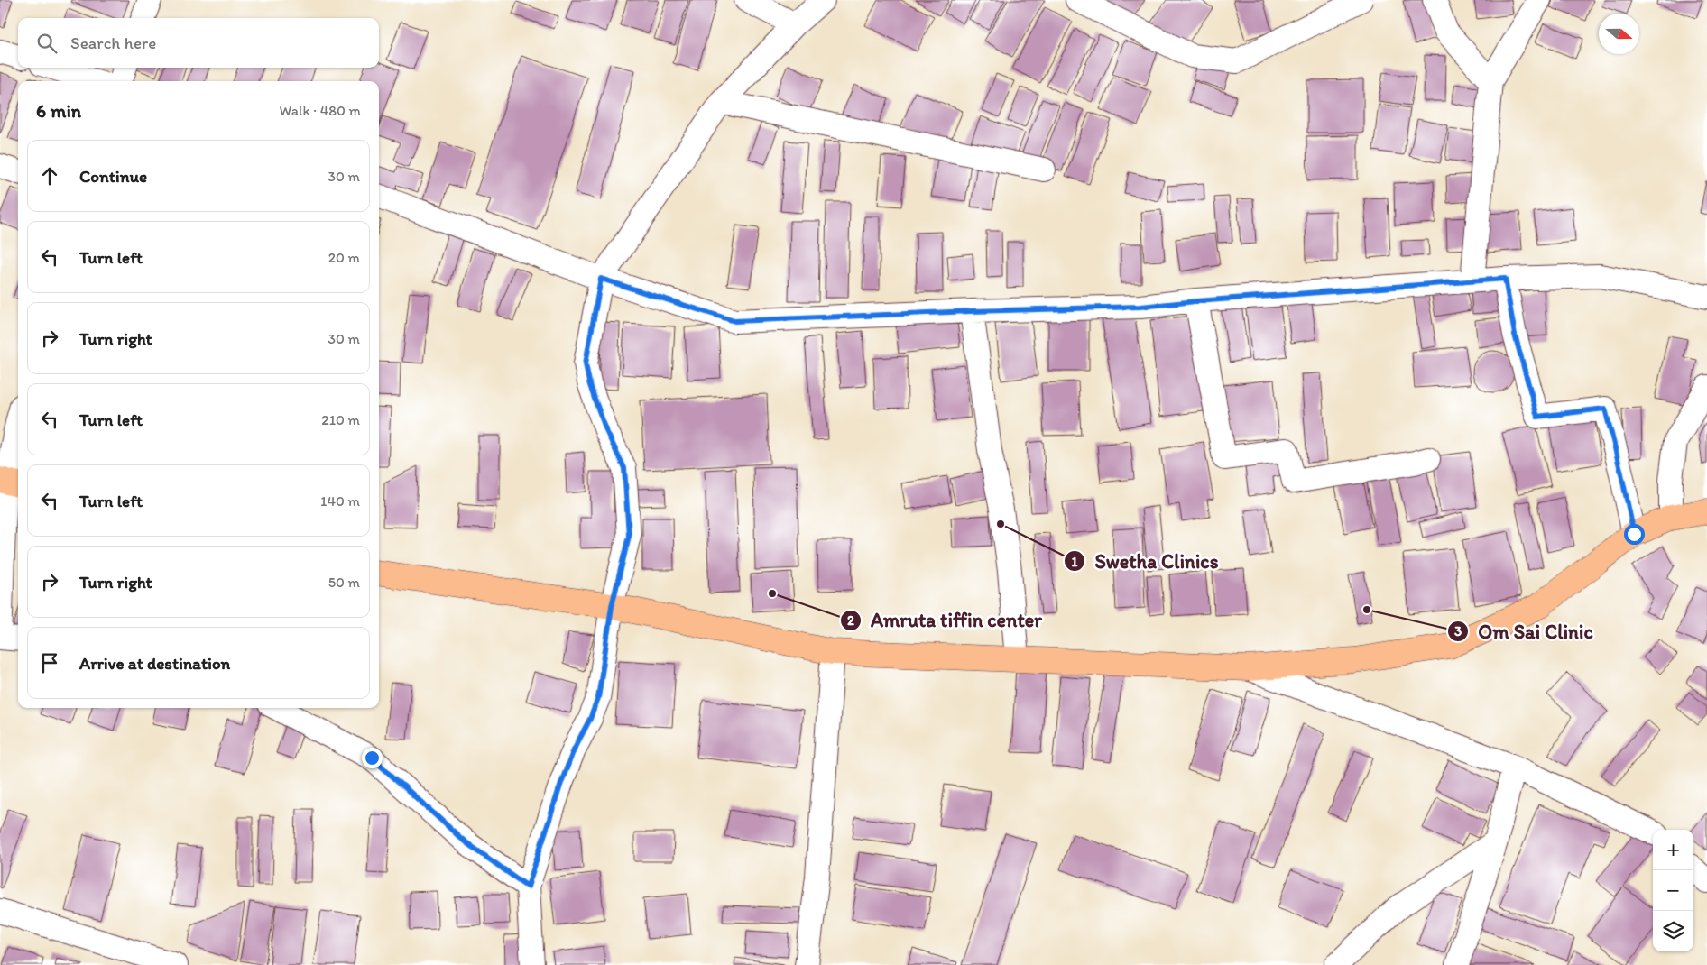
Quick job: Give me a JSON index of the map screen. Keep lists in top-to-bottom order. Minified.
{"places":["Swetha Clinics","Amruta tiffin center","Om Sai Clinic"],"north":"right","page":{"search":"Search here","heading":["6 min","Walk · 480 m"],"list":[["Continue","30 m"],["Turn left","20 m"],["Turn right","30 m"],["Turn left","210 m"],["Turn left","140 m"],["Turn right","50 m"],"Arrive at destination"],"map_buttons":["+","−"]}}
